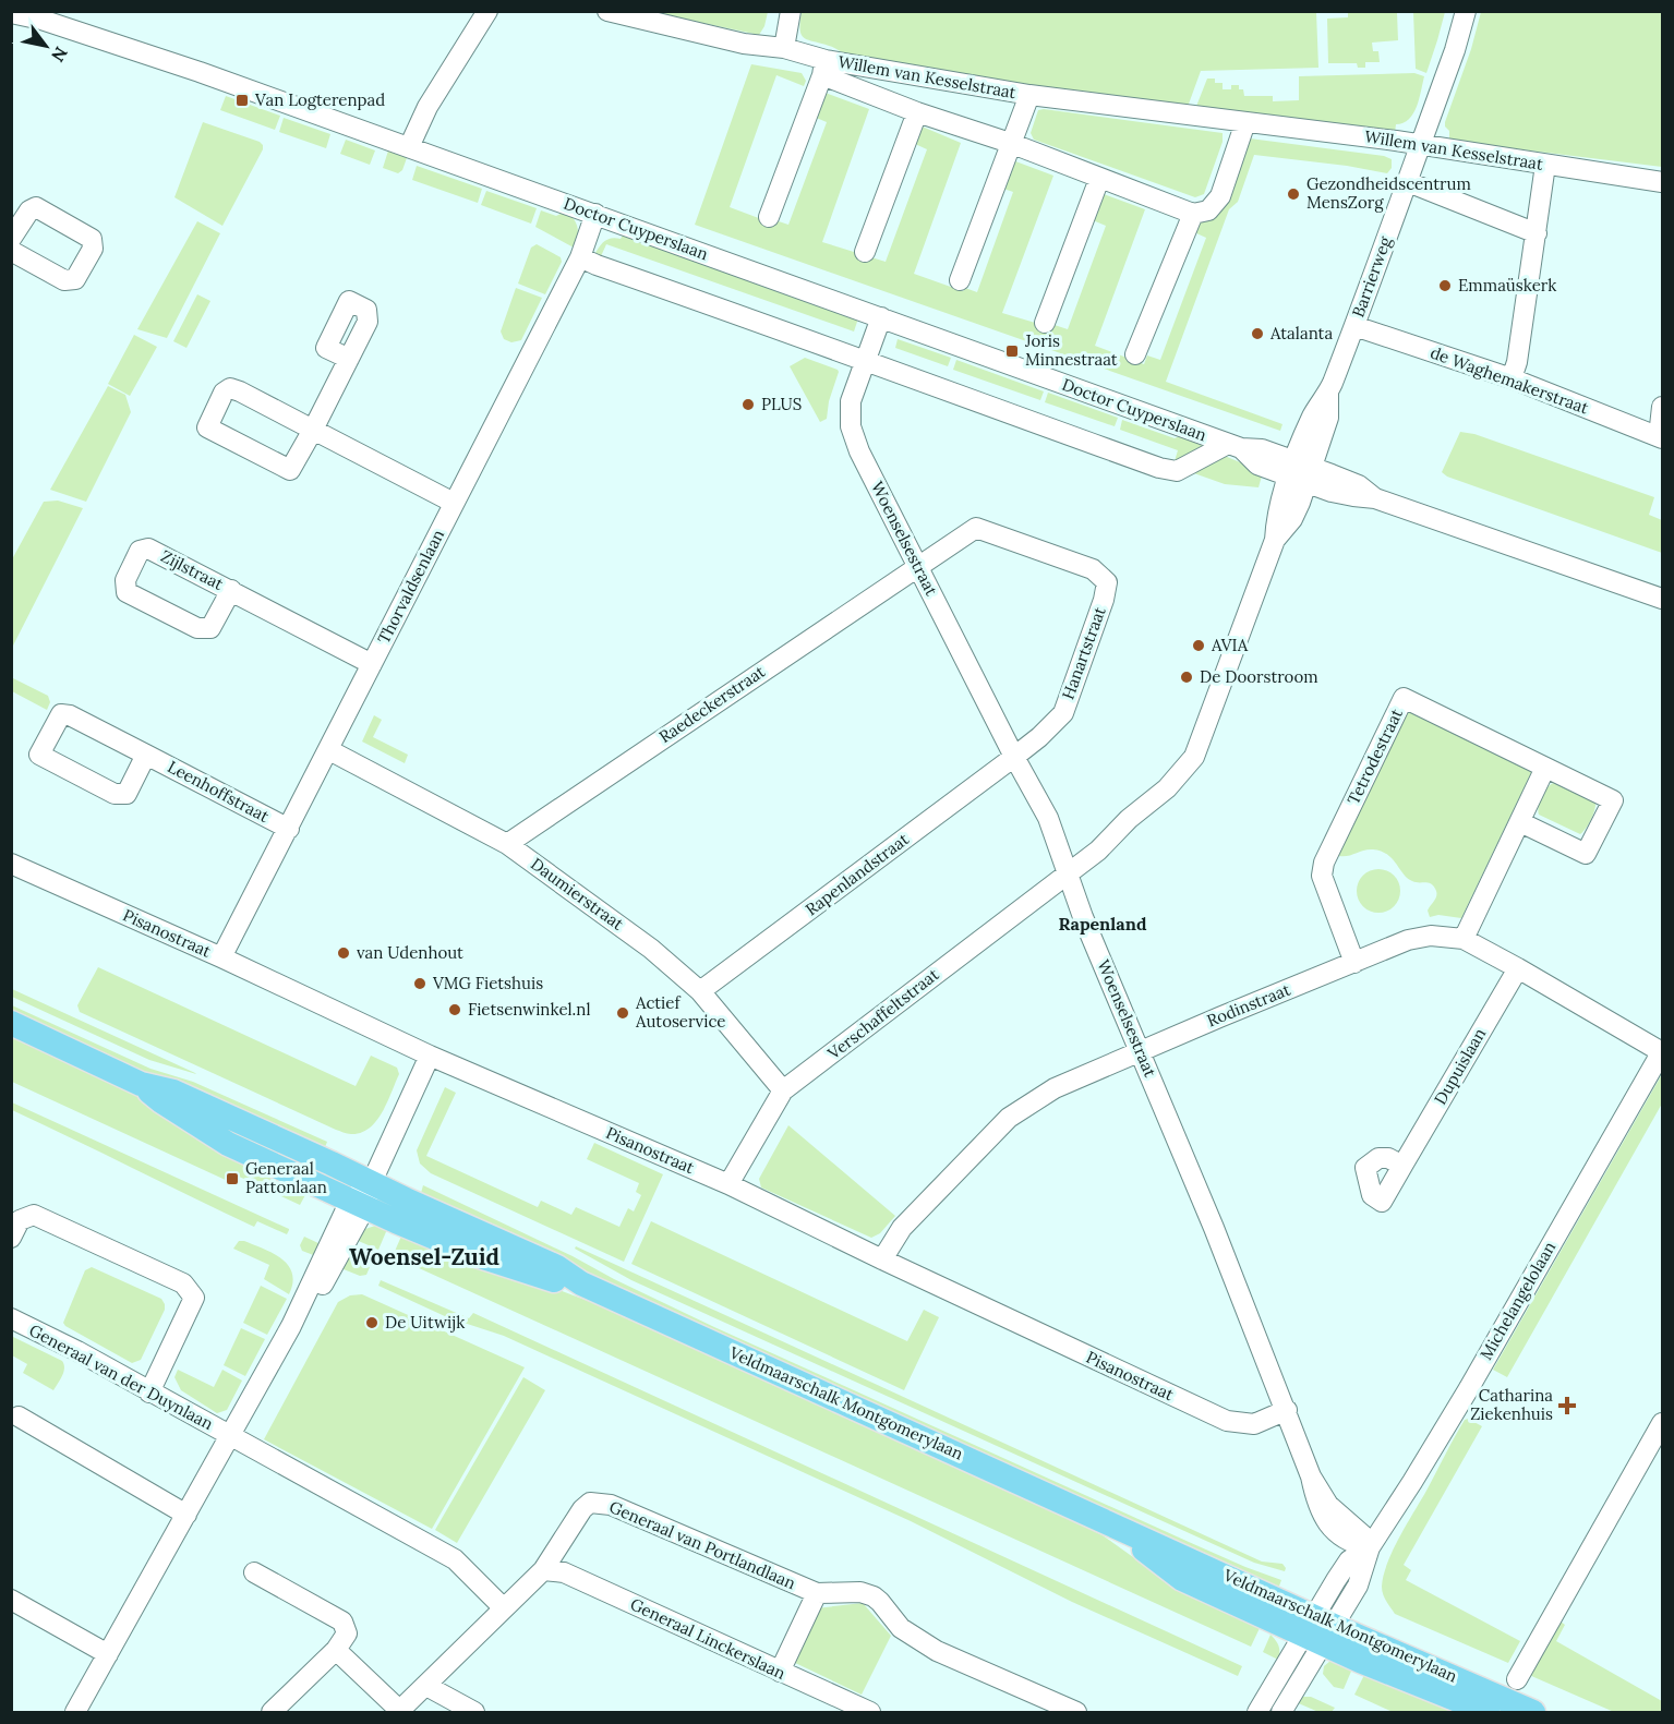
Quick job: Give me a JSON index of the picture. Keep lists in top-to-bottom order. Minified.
{"streets":{"main road":["Veldmaarschalk Montgomerylaan"],"street":["Willem van Kesselstraat","Doctor Cuyperslaan","Barrierweg","de Waghemakerstraat","Woenselsestraat","Zijlstraat","Thorvaldsenlaan","Hanartstraat","Raedeckerstraat","Tetrodestraat","Leenhoffstraat","Rapenlandstraat","Daumierstraat","Pisanostraat","Rodinstraat","Verschaffeltstraat","Dupuislaan","Michelangelolaan","Generaal van der Duynlaan","Generaal van Portlandlaan","Generaal Linckerslaan"]},"crossings":[["Willem van Kesselstraat","Barrierweg"],["Doctor Cuyperslaan","Barrierweg"],["Doctor Cuyperslaan","Woenselsestraat"],["Doctor Cuyperslaan","Thorvaldsenlaan"],["Barrierweg","de Waghemakerstraat"],["Woenselsestraat","Hanartstraat"],["Woenselsestraat","Raedeckerstraat"],["Woenselsestraat","Rapenlandstraat"],["Woenselsestraat","Pisanostraat"],["Woenselsestraat","Rodinstraat"],["Woenselsestraat","Verschaffeltstraat"],["Woenselsestraat","Michelangelolaan"],["Zijlstraat","Thorvaldsenlaan"],["Thorvaldsenlaan","Leenhoffstraat"],["Thorvaldsenlaan","Daumierstraat"],["Thorvaldsenlaan","Pisanostraat"],["Hanartstraat","Raedeckerstraat"],["Hanartstraat","Rapenlandstraat"],["Raedeckerstraat","Daumierstraat"],["Tetrodestraat","Rodinstraat"],["Rapenlandstraat","Daumierstraat"],["Daumierstraat","Verschaffeltstraat"],["Pisanostraat","Rodinstraat"],["Pisanostraat","Verschaffeltstraat"],["Rodinstraat","Dupuislaan"],["Rodinstraat","Michelangelolaan"],["Michelangelolaan","Veldmaarschalk Montgomerylaan"],["Generaal van Portlandlaan","Generaal Linckerslaan"]],"districts":["Rapenland","Woensel-Zuid"],"places":{"transit":["Van Logterenpad","Joris Minnestraat","Generaal Pattonlaan"],"other":["Gezondheidscentrum MensZorg","Emmaüskerk","Atalanta","PLUS","AVIA","De Doorstroom","van Udenhout","VMG Fietshuis","Fietsenwinkel.nl","Actief Autoservice","De Uitwijk"],"health":["Catharina Ziekenhuis"]},"north":"bottom right"}
